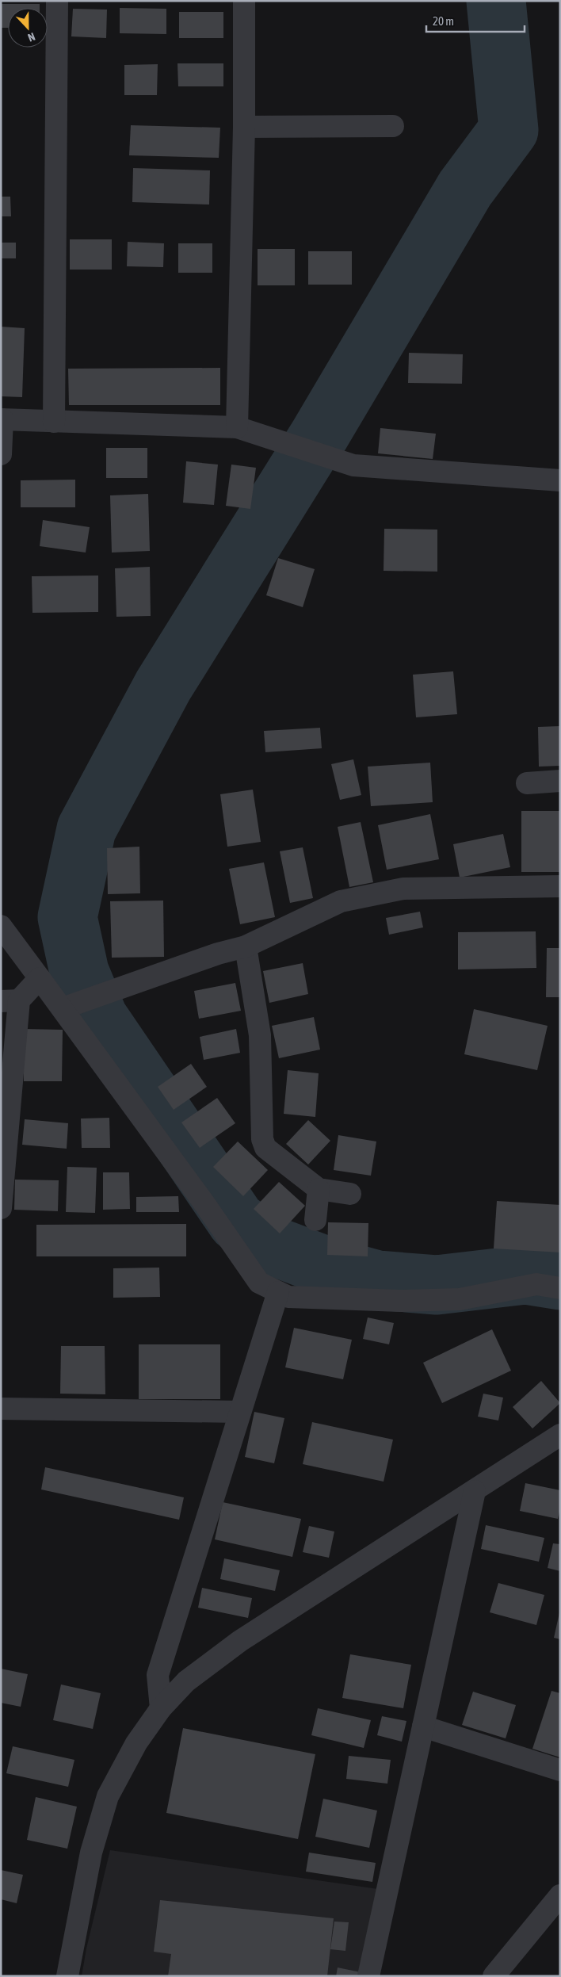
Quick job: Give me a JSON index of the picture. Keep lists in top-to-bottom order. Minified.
{"scale_bar":"20 m","north":"bottom"}
